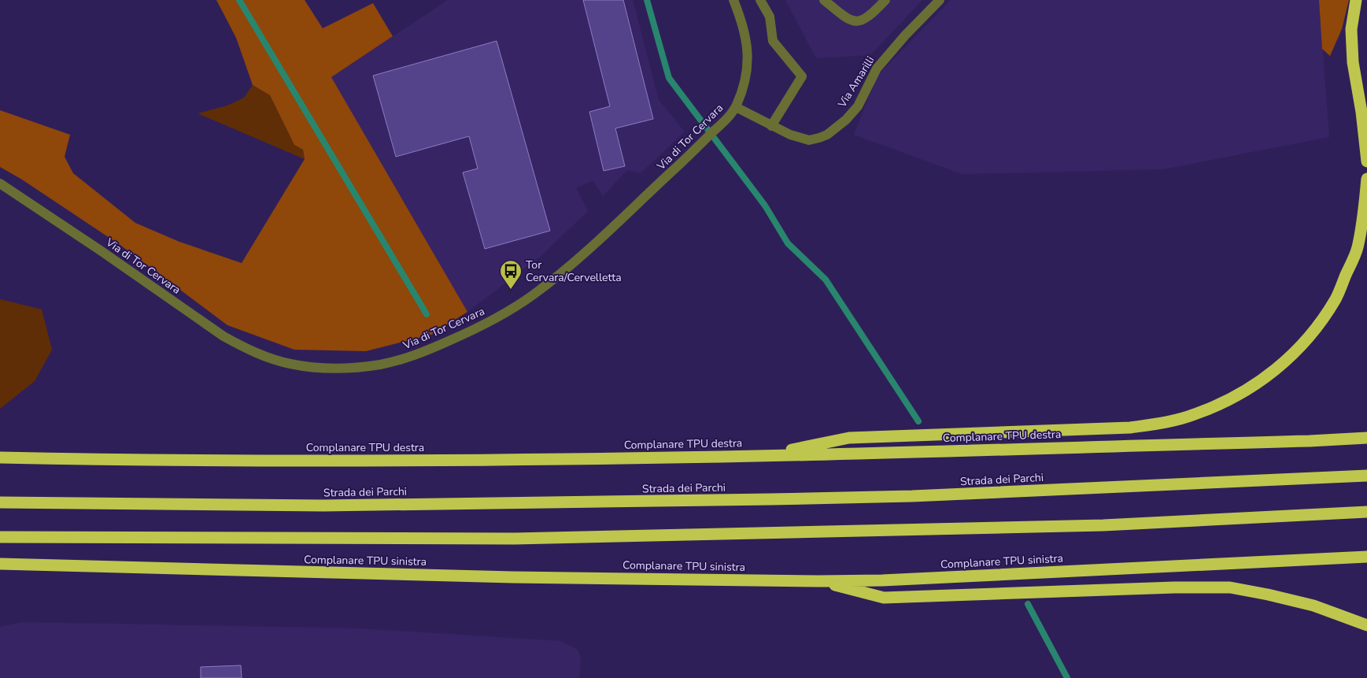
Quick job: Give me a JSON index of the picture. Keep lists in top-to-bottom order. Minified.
{"streets":{"highway":["Complanare TPU destra","Strada dei Parchi","Complanare TPU sinistra"],"street":["Via Amarilli","Via di Tor Cervara"]},"crossings":[["Via Amarilli","Via di Tor Cervara"]],"places":{"bus stop":["Tor Cervara/Cervelletta"]}}
